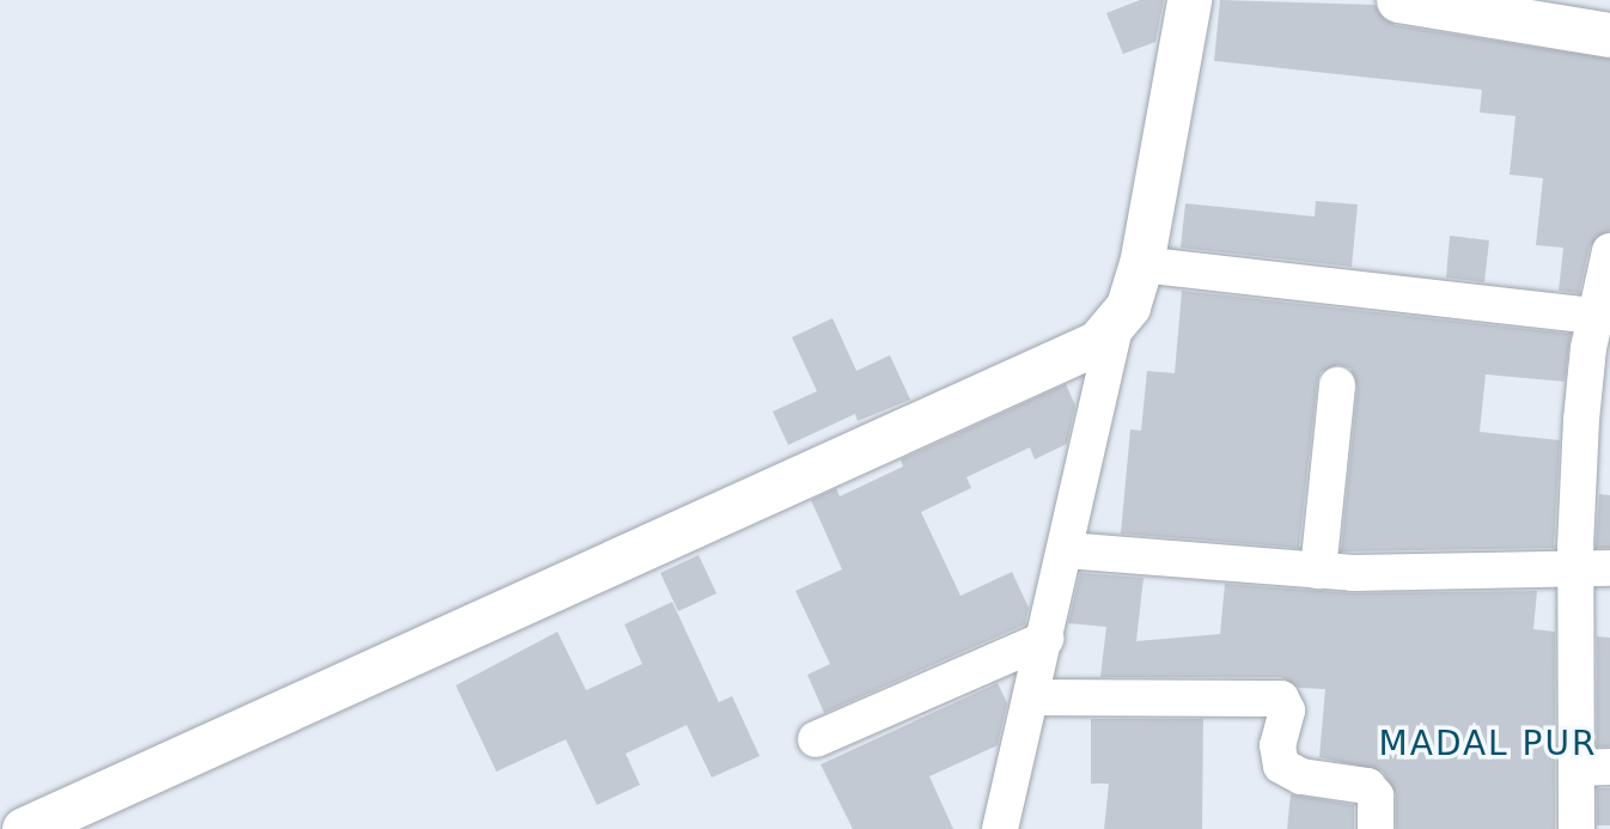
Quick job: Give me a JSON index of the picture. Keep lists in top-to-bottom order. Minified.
{"districts":["MADAL PUR"]}
